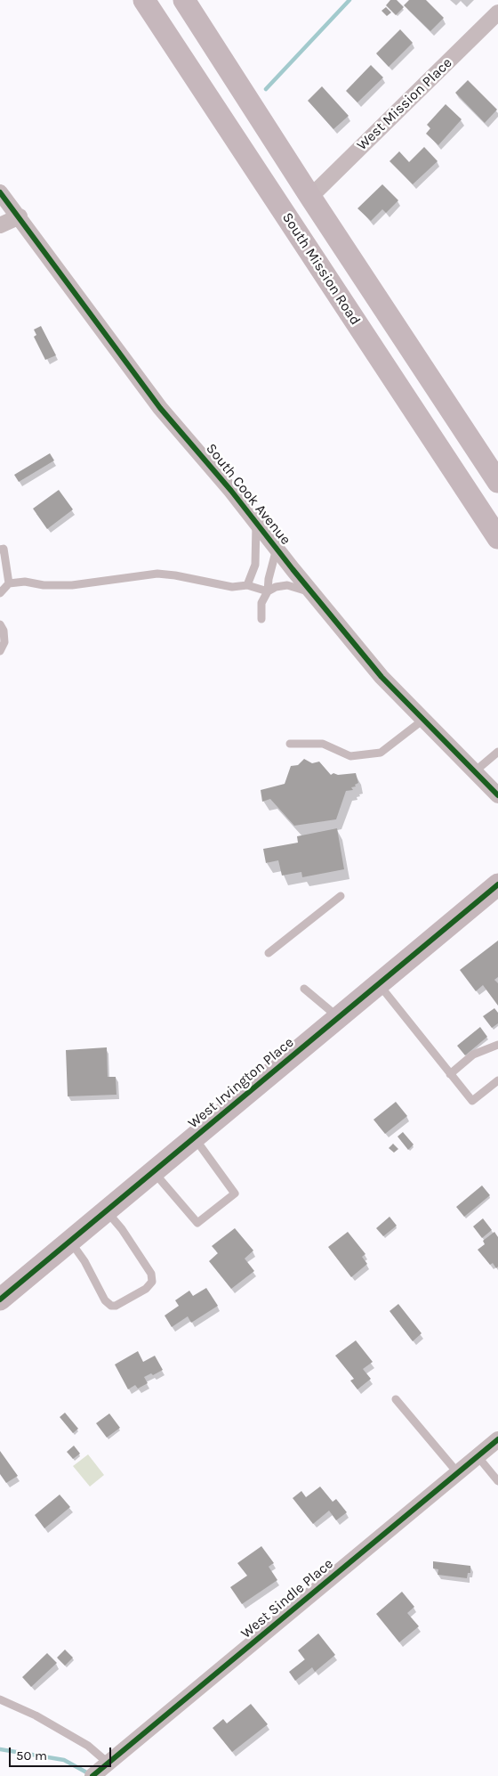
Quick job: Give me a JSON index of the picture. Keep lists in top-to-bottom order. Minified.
{"streets":{"main road":["South Mission Road","West Irvington Place"],"street":["West Mission Place","South Cook Avenue","West Sindle Place"]},"scale_bar":"50 m"}
